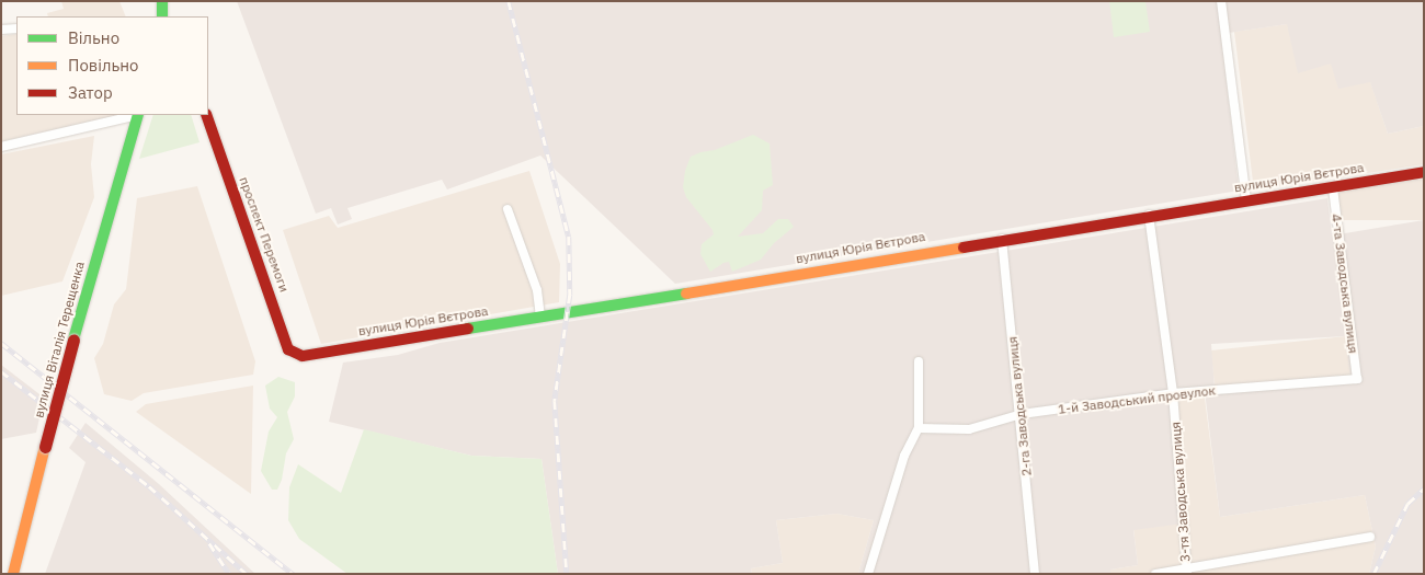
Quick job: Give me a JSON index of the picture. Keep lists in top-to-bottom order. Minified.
{"streets":{"street":["вулиця Юрія Вєтрова","проспект Перемоги","4-та Заводська вулиця","вулиця Віталія Терещенка","1-й Заводський провулок","2-га Заводська вулиця","3-тя Заводська вулиця"]},"crossings":[["вулиця Юрія Вєтрова","проспект Перемоги"],["вулиця Юрія Вєтрова","4-та Заводська вулиця"],["вулиця Юрія Вєтрова","2-га Заводська вулиця"],["вулиця Юрія Вєтрова","3-тя Заводська вулиця"],["4-та Заводська вулиця","1-й Заводський провулок"],["1-й Заводський провулок","2-га Заводська вулиця"],["1-й Заводський провулок","3-тя Заводська вулиця"]],"legend":["Вільно","Повільно","Затор"]}
